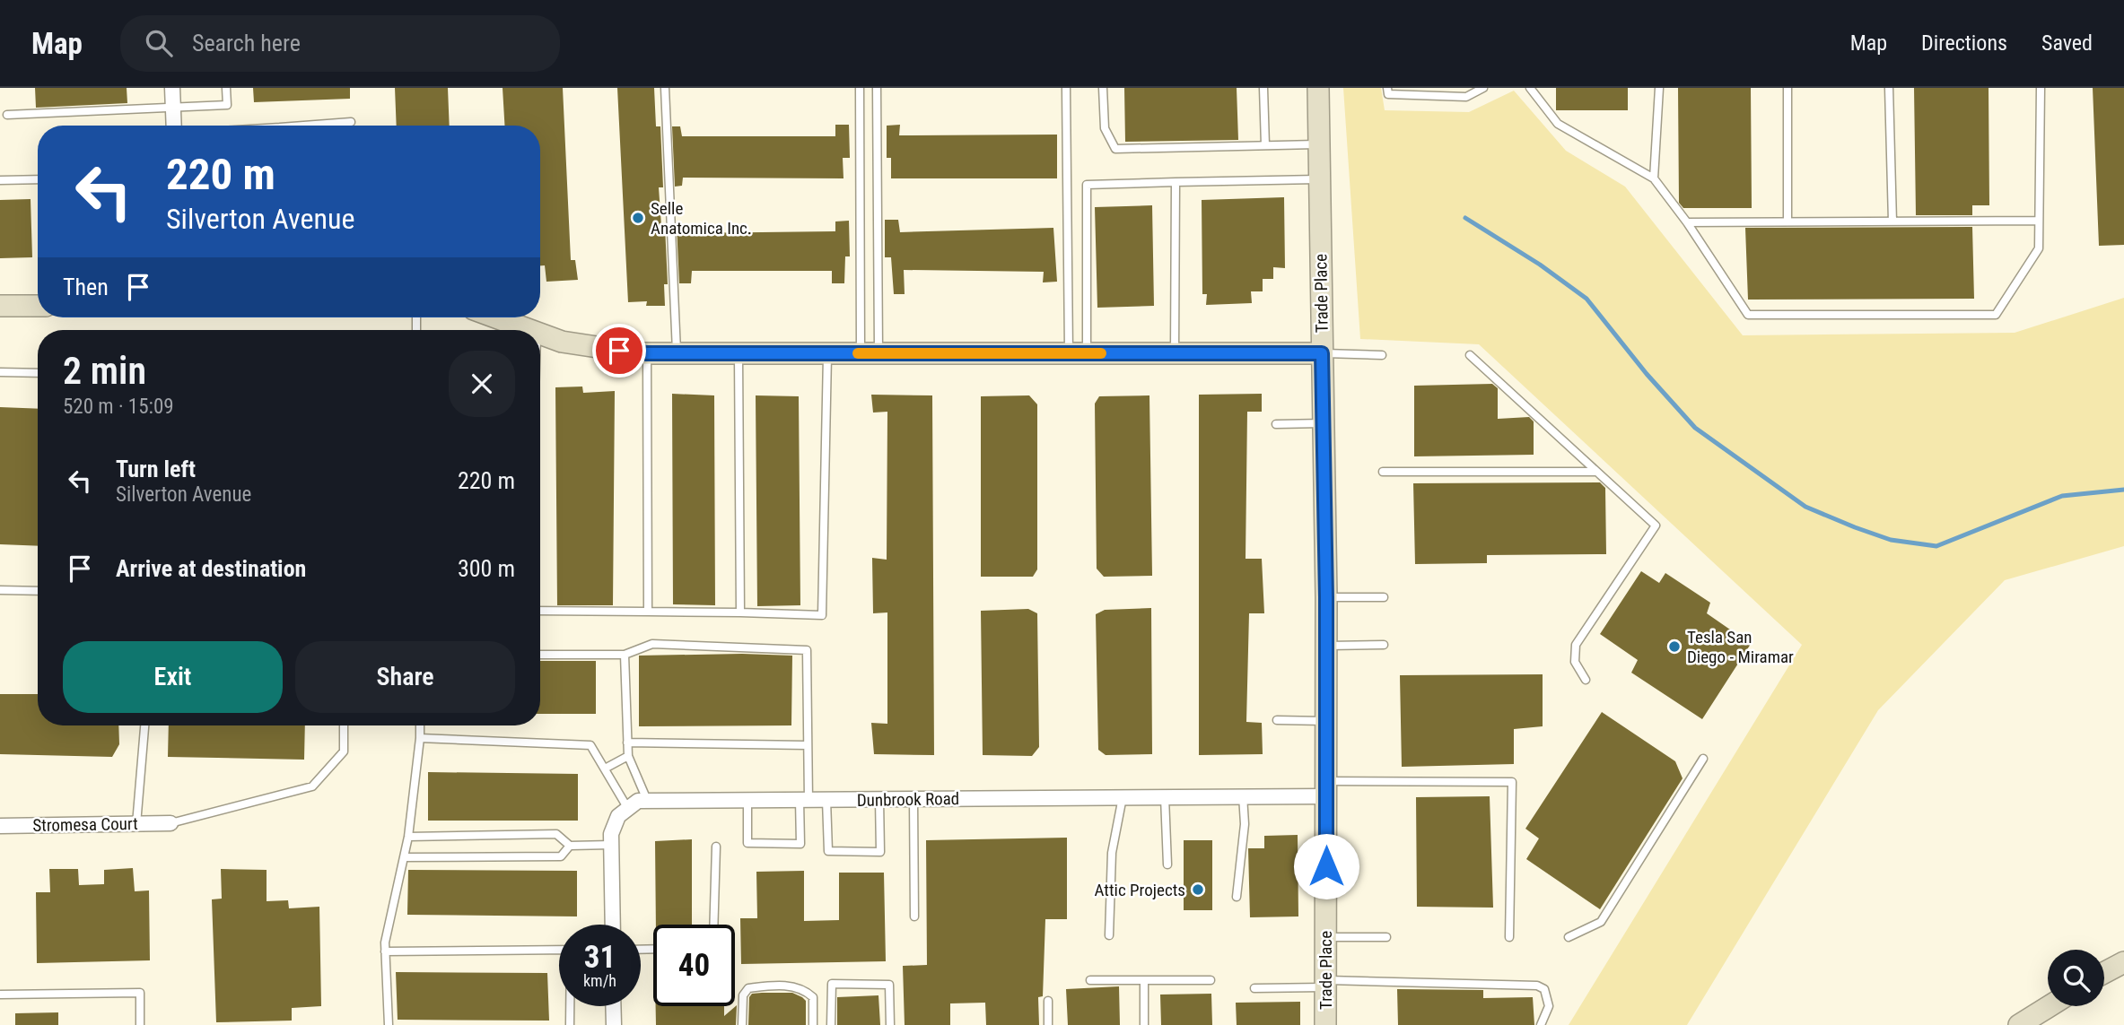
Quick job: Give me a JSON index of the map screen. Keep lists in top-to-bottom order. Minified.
{"streets":{"street":["Trade Place","Dunbrook Road","Stromesa Court"]},"crossings":[["Trade Place","Dunbrook Road"]],"places":["Selle Anatomica Inc.","Tesla San Diego - Miramar","Attic Projects"],"page":{"header":"Map","search":"Search here","nav":["Map","Directions","Saved"],"turn":["220 m","Silverton Avenue"],"then":"Then","heading":["2 min","520 m · 15:09"],"list":[{"name":"Turn left","note":"Silverton Avenue","value":"220 m"},{"name":"Arrive at destination","value":"300 m"}],"buttons":["Exit","Share"],"speed":"31 km/h","limit":"40"}}
